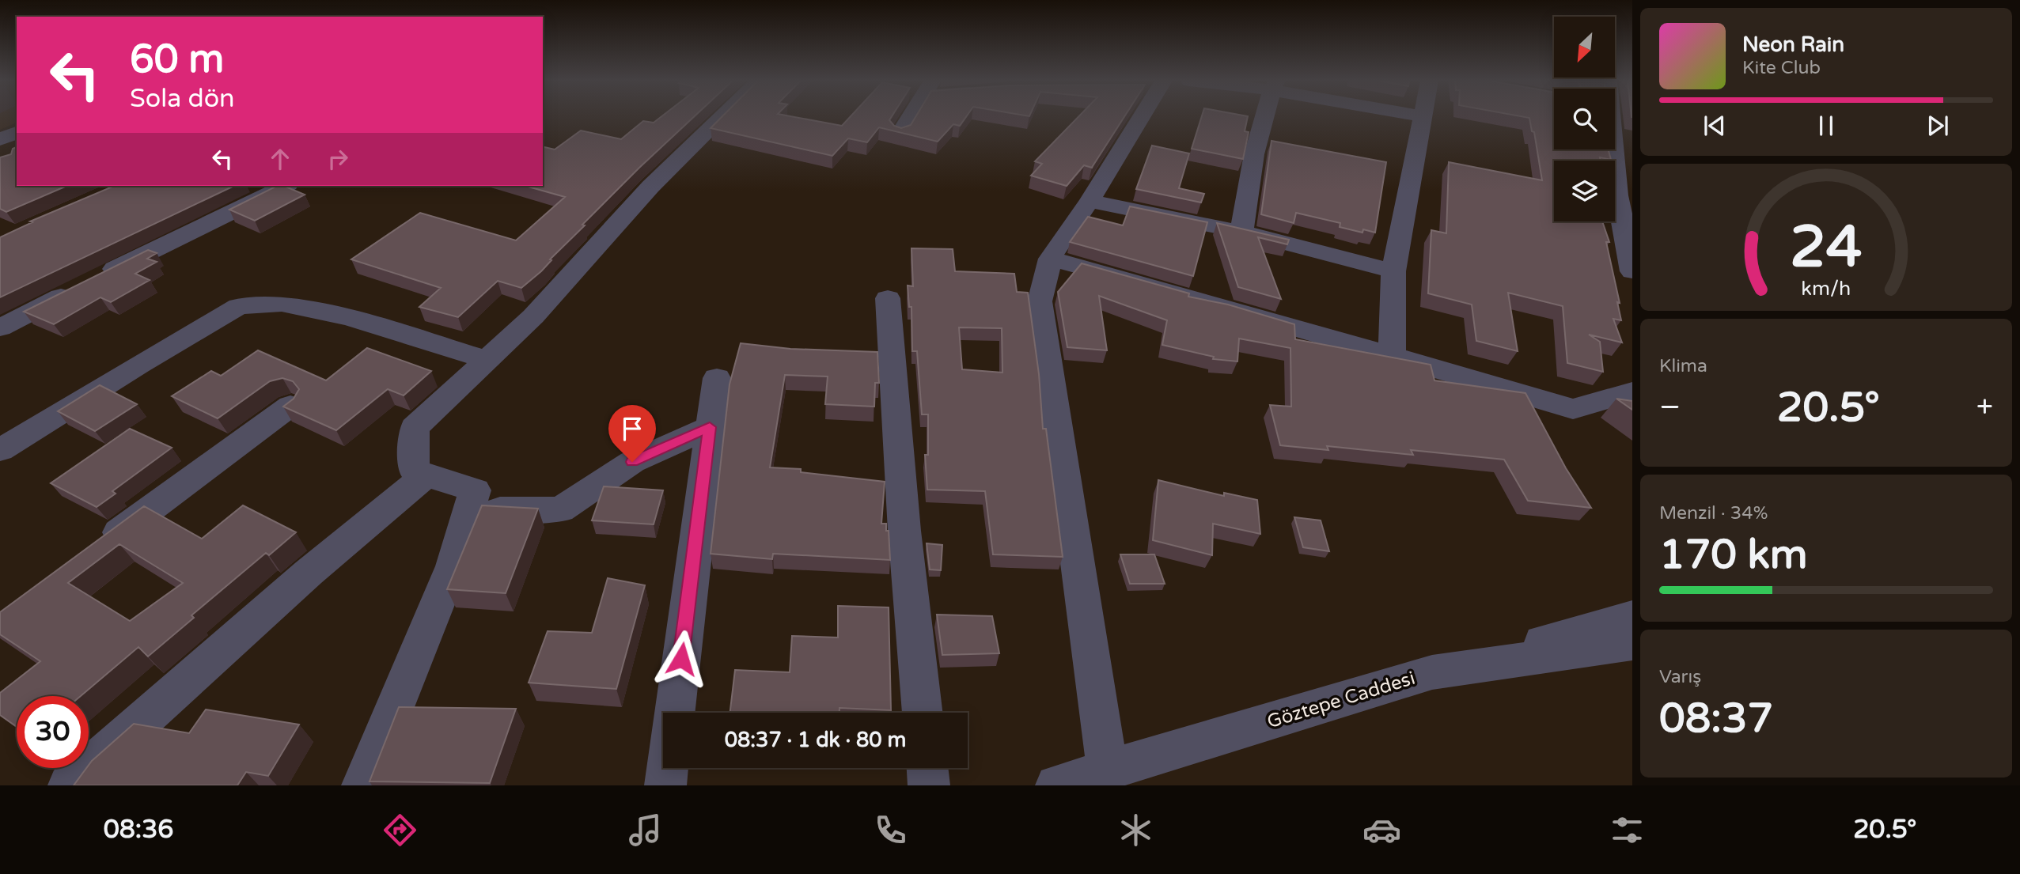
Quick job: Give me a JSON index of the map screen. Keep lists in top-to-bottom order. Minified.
{"streets":{"street":["Göztepe Caddesi"]},"north":"bottom left","page":{"turn":["60 m","Sola dön"],"song":["Neon Rain","Kite Club"],"tile":["Klima",["Menzil · 34%","170 km"],["Varış","08:37"]],"heat":["−","20.5°","+"],"limit":"30","trip":"08:37 · 1 dk · 80 m","tabs":["08:36","20.5°"],"gauge":["24","km/h"]}}
